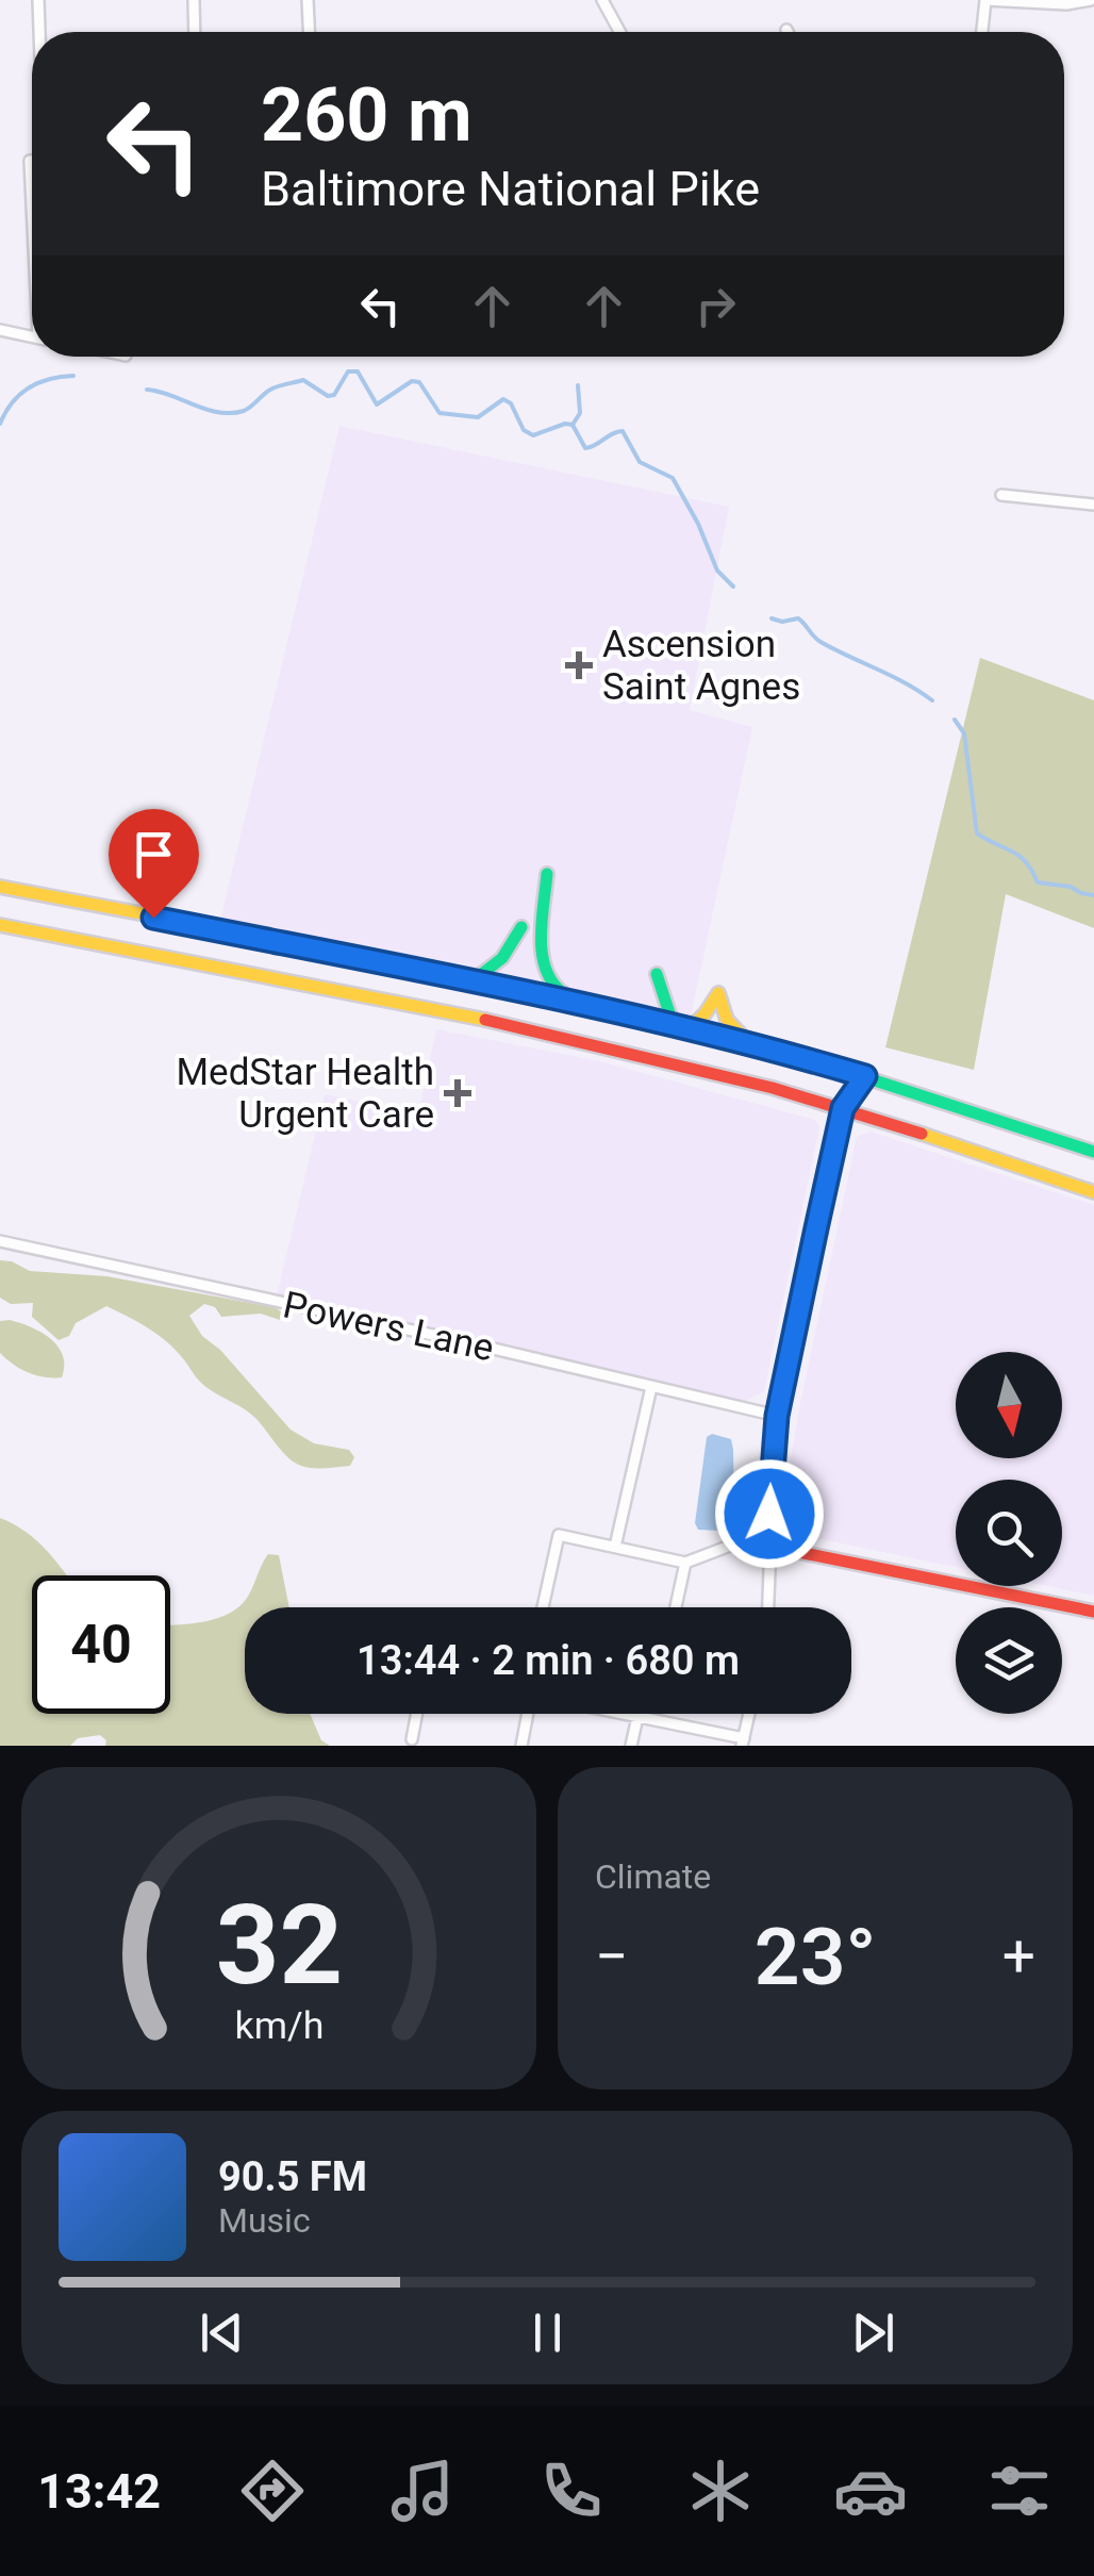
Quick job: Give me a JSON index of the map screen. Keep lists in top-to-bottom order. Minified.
{"streets":{"street":["Powers Lane"]},"places":{"health":["Ascension Saint Agnes","MedStar Health Urgent Care"]},"north":"bottom","page":{"turn":["260 m","Baltimore National Pike"],"limit":"40","trip":"13:44 · 2 min · 680 m","tile":"Climate","heat":["−","23°","+"],"song":["90.5 FM","Music"],"tabs":"13:42","gauge":["32","km/h"]}}
